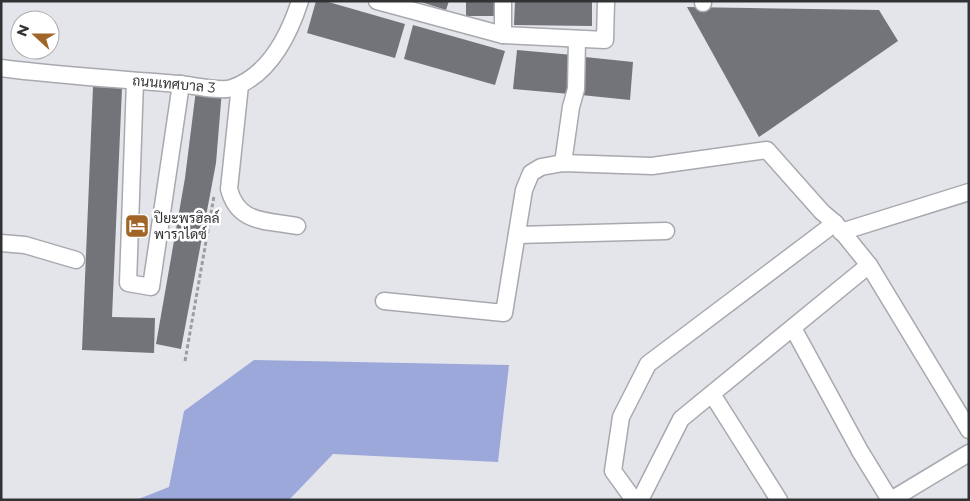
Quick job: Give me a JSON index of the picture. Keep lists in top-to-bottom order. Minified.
{"streets":{"street":["ถนนเทศบาล 3"]},"places":{"hotel":["ปิยะพรฮิลล์ พาราไดซ์"]},"north":"left"}
